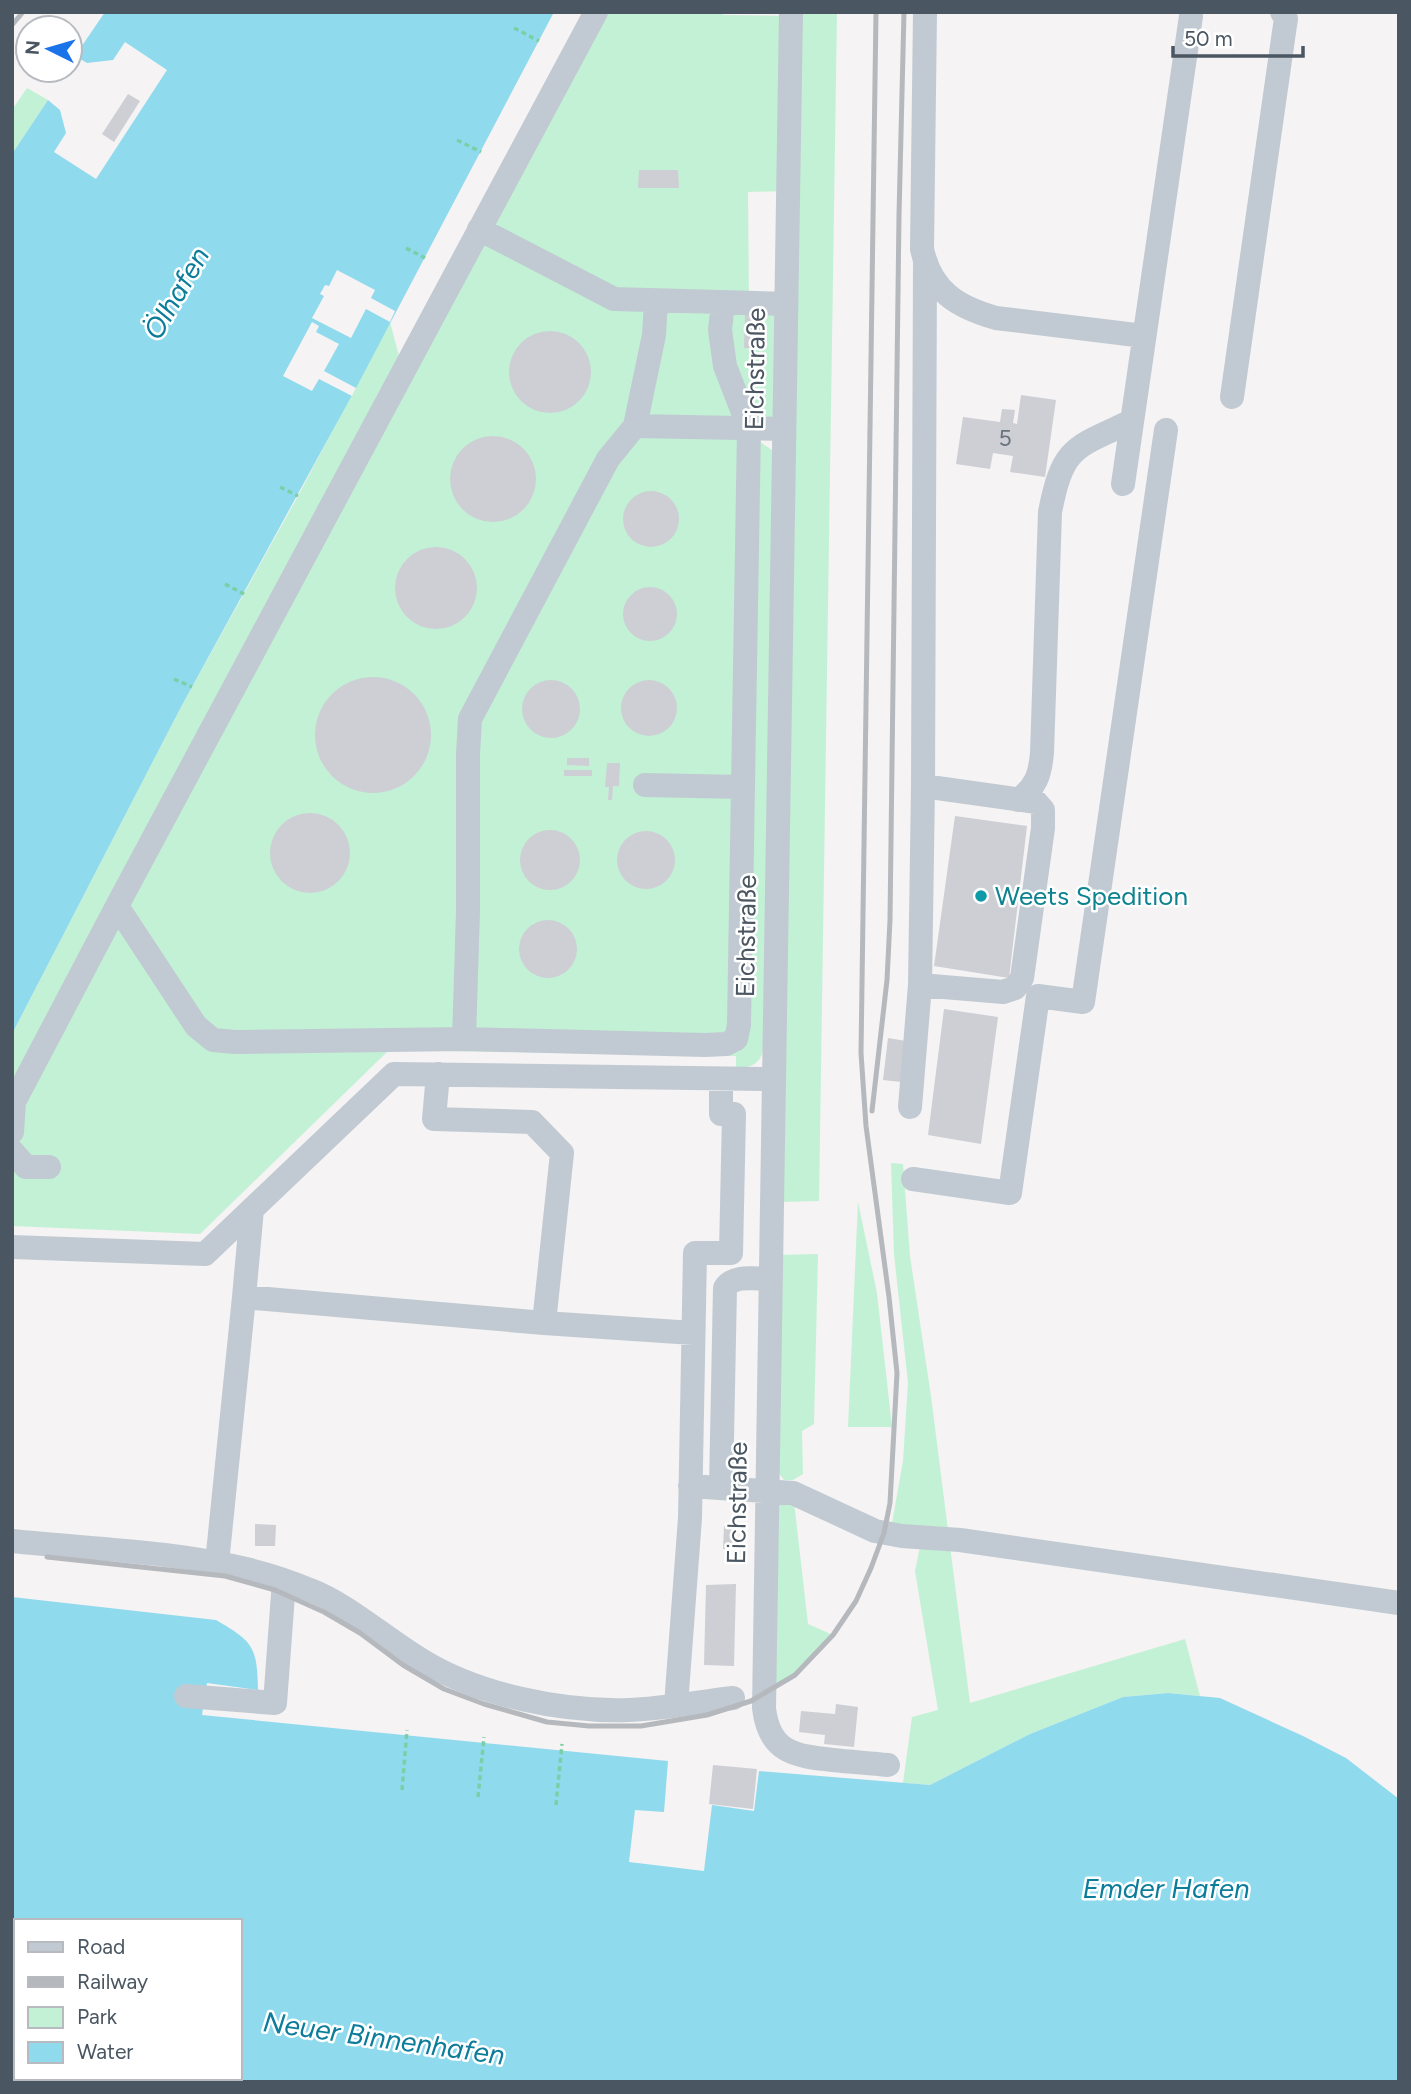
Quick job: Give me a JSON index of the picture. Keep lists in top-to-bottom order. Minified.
{"streets":{"street":["Eichstraße"]},"water":["Ölhafen","Emder Hafen","Neuer Binnenhafen"],"places":["Weets Spedition"],"house_numbers":["5"],"legend":["Road","Railway","Park","Water"],"scale_bar":"50 m","north":"left"}
